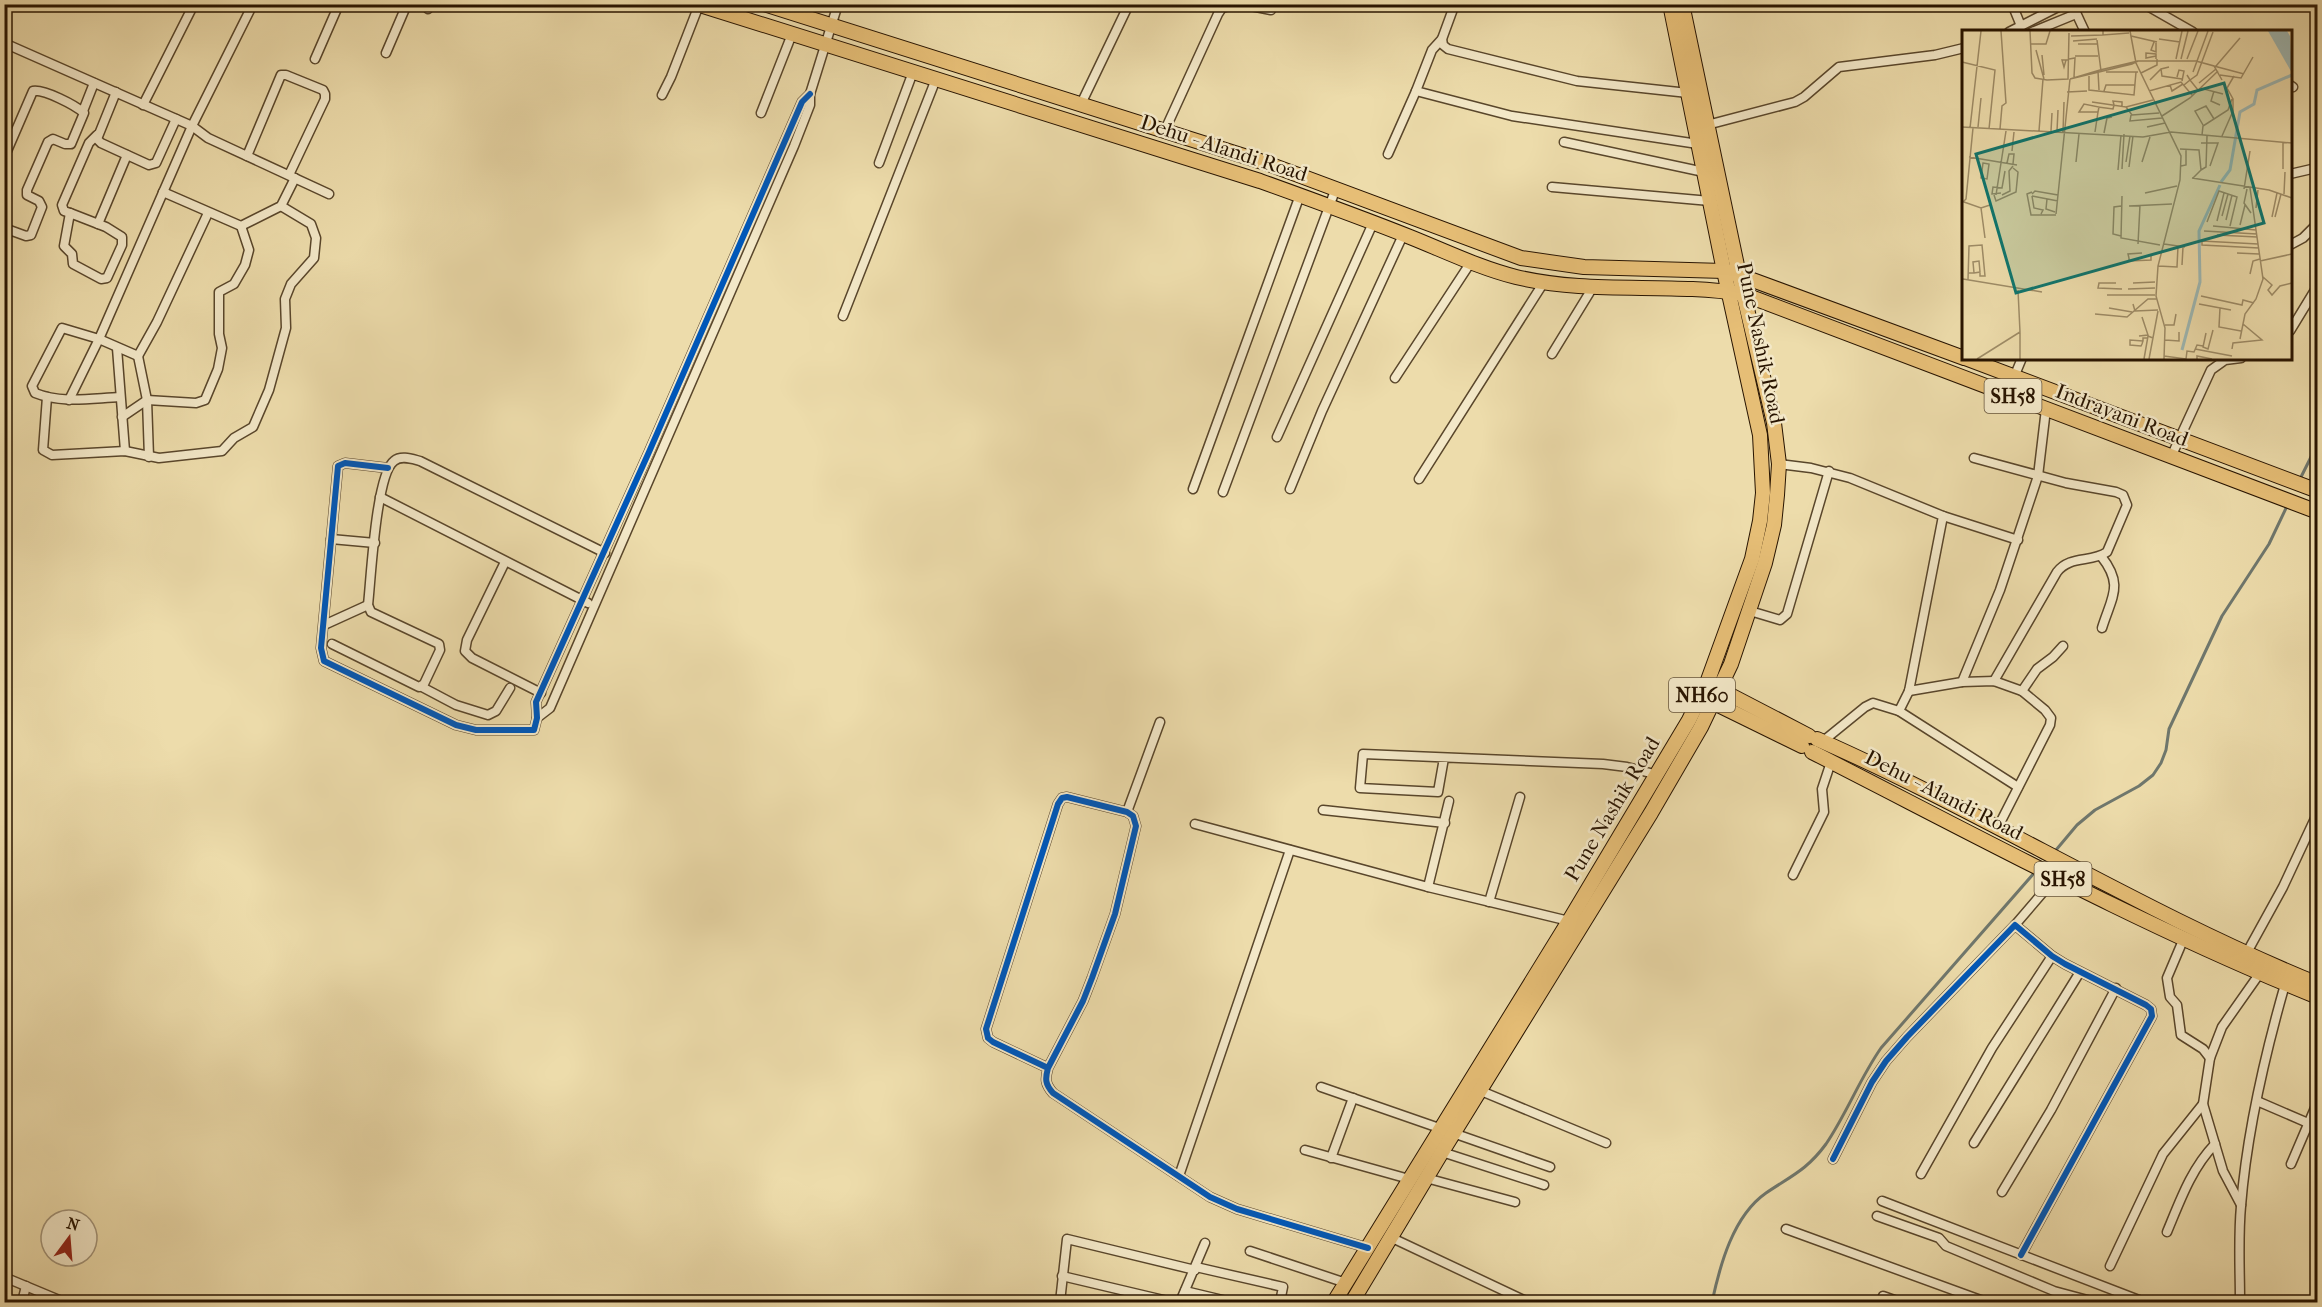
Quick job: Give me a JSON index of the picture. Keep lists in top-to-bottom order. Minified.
{"streets":{"main road":["Dehu - Alandi Road","Pune Nashik Road","SH58","Indrayani Road","NH60"]},"crossings":[["Dehu - Alandi Road","Pune Nashik Road"],["Dehu - Alandi Road","Indrayani Road"],["Pune Nashik Road","Indrayani Road"]],"north":"top"}
